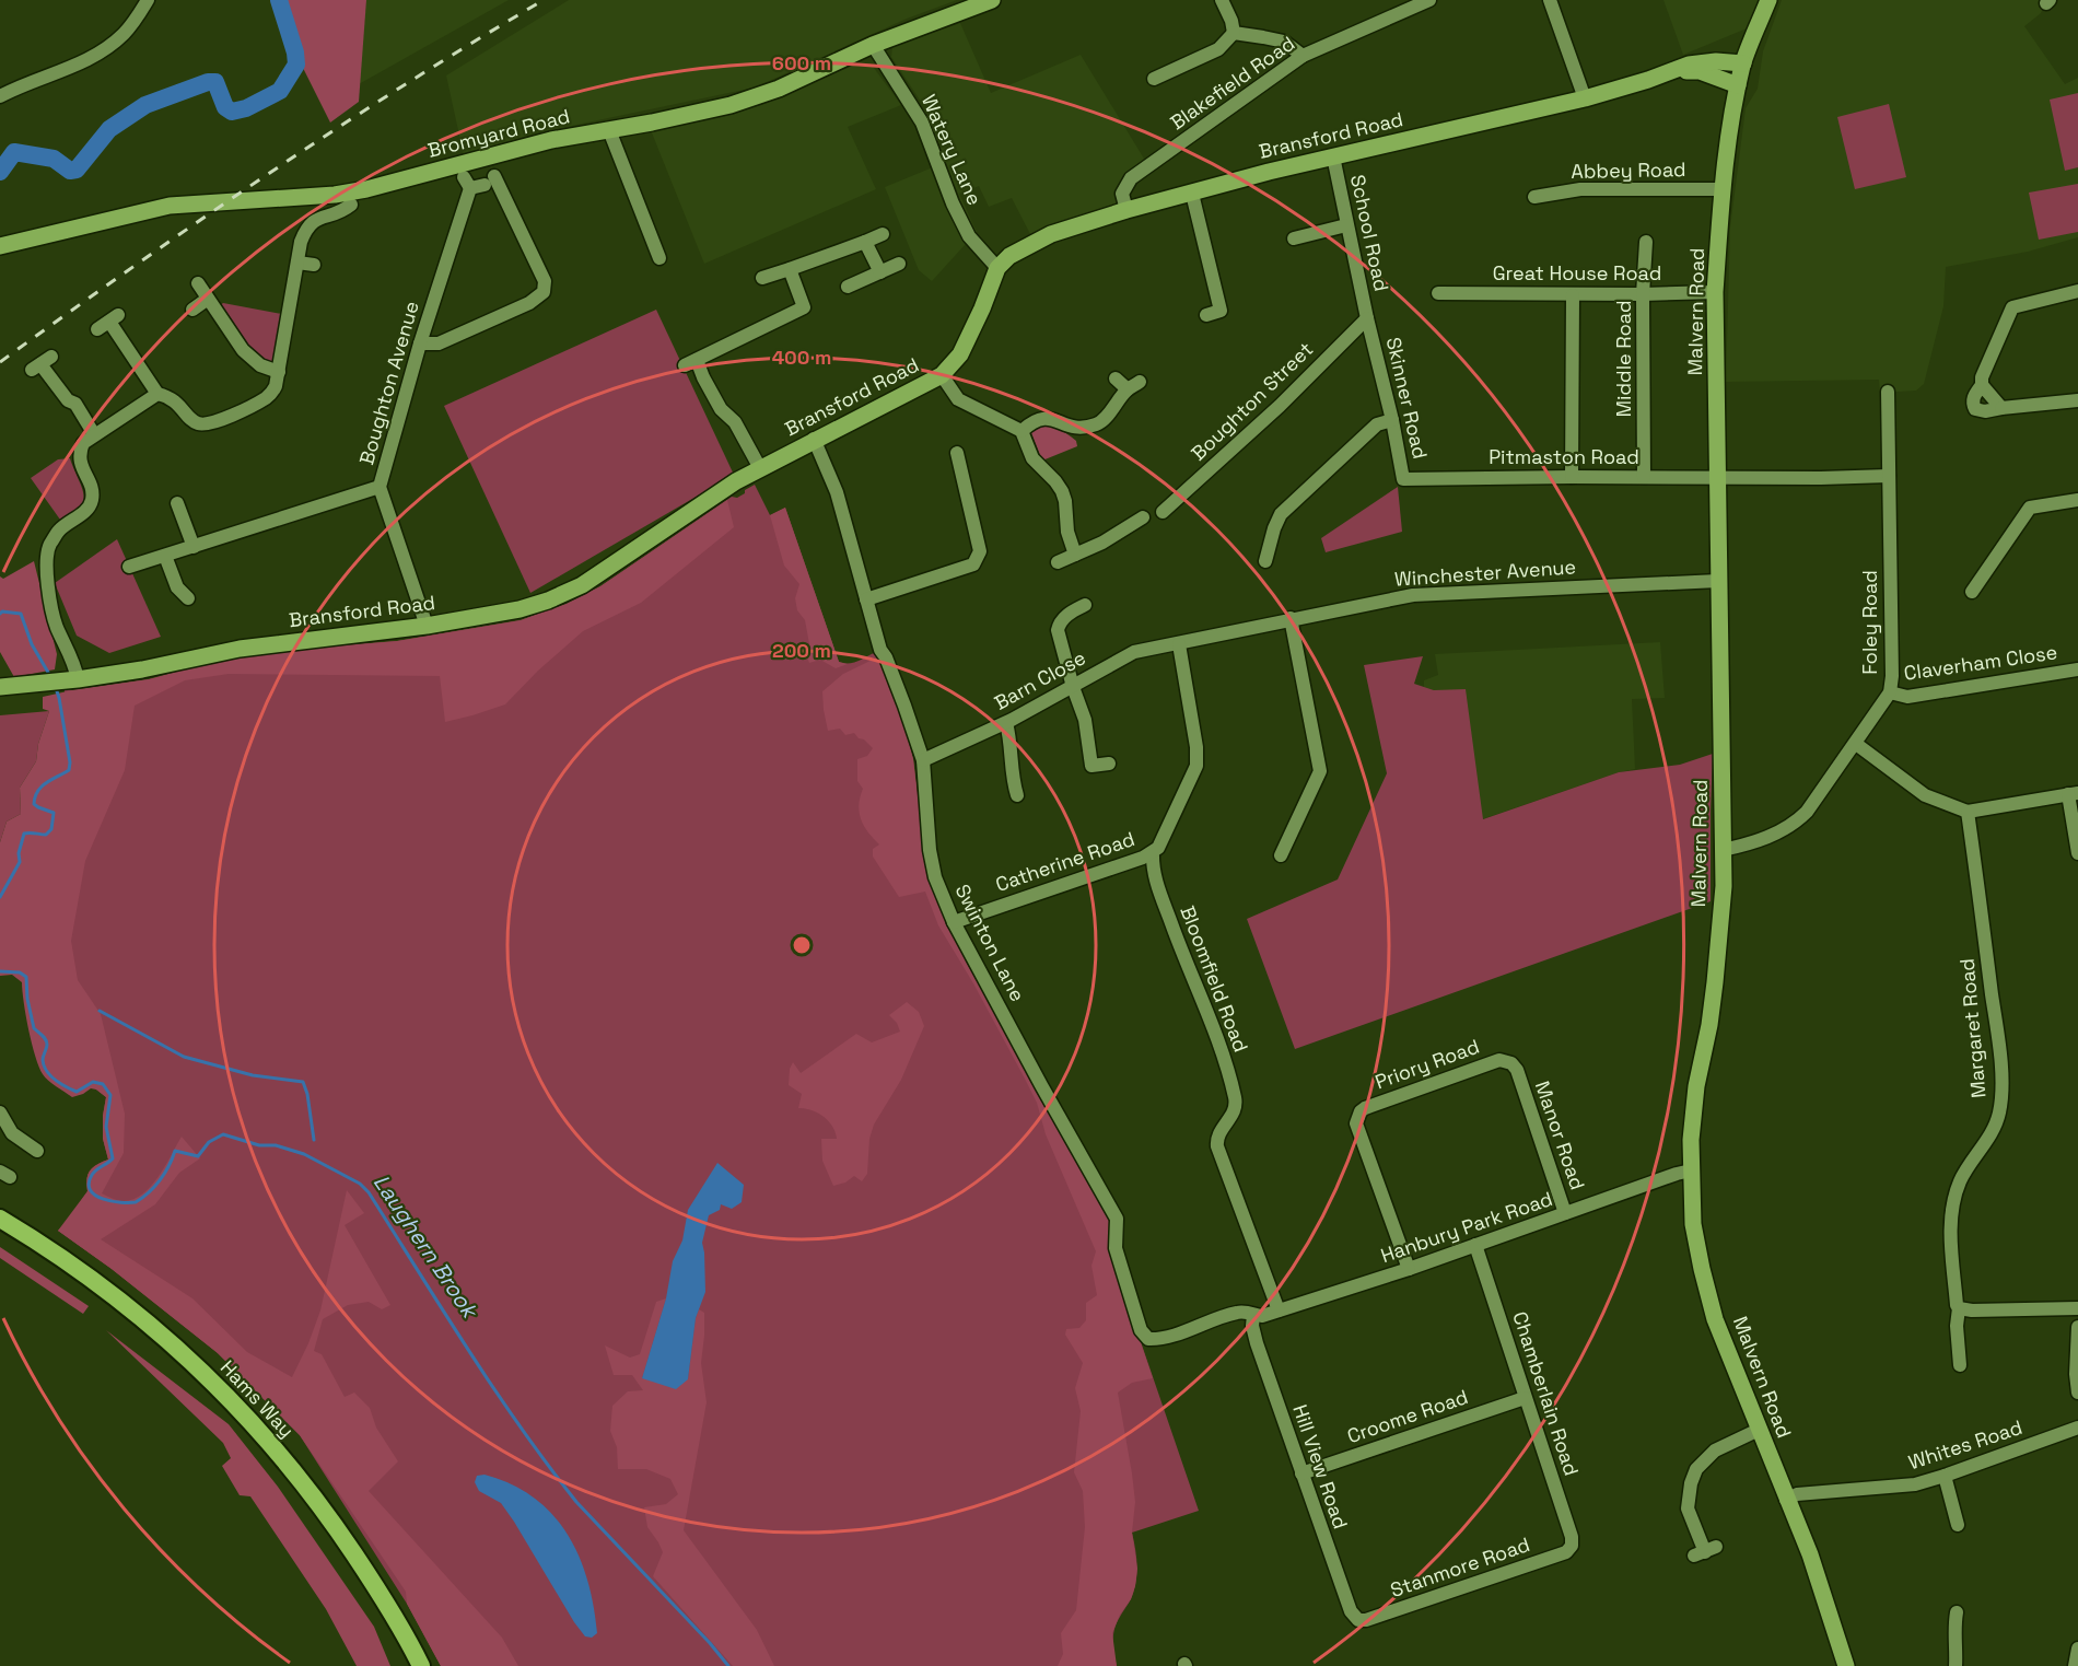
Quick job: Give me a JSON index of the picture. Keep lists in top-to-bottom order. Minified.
{"streets":{"highway":["Hams Way"],"main road":["Bromyard Road","Bransford Road","Malvern Road"],"street":["Blakefield Road","Watery Lane","Abbey Road","School Road","Great House Road","Middle Road","Boughton Avenue","Skinner Road","Boughton Street","Pitmaston Road","Winchester Avenue","Foley Road","Claverham Close","Barn Close","Catherine Road","Swinton Lane","Bloomfield Road","Margaret Road","Priory Road","Manor Road","Hanbury Park Road","Chamberlain Road","Croome Road","Whites Road","Hill View Road","Stanmore Road"]},"crossings":[["Blakefield Road","Bransford Road"],["Bromyard Road","Watery Lane"],["Bransford Road","Watery Lane"],["Bransford Road","School Road"],["Bransford Road","Malvern Road"],["Bransford Road","Boughton Avenue"],["Bransford Road","Swinton Lane"],["Abbey Road","Malvern Road"],["School Road","Skinner Road"],["School Road","Boughton Street"],["Great House Road","Malvern Road"],["Great House Road","Middle Road"],["Malvern Road","Pitmaston Road"],["Malvern Road","Winchester Avenue"],["Malvern Road","Foley Road"],["Malvern Road","Hanbury Park Road"],["Malvern Road","Whites Road"],["Middle Road","Pitmaston Road"],["Skinner Road","Boughton Street"],["Skinner Road","Pitmaston Road"],["Pitmaston Road","Foley Road"],["Winchester Avenue","Barn Close"],["Foley Road","Claverham Close"],["Barn Close","Swinton Lane"],["Catherine Road","Swinton Lane"],["Catherine Road","Bloomfield Road"],["Swinton Lane","Hanbury Park Road"],["Swinton Lane","Hill View Road"],["Bloomfield Road","Hanbury Park Road"],["Priory Road","Manor Road"],["Priory Road","Hanbury Park Road"],["Manor Road","Hanbury Park Road"],["Hanbury Park Road","Chamberlain Road"],["Hanbury Park Road","Hill View Road"],["Chamberlain Road","Croome Road"],["Chamberlain Road","Stanmore Road"],["Croome Road","Hill View Road"],["Hill View Road","Stanmore Road"]],"water":["Laughern Brook"],"rings":["600 m","400 m","200 m"]}
